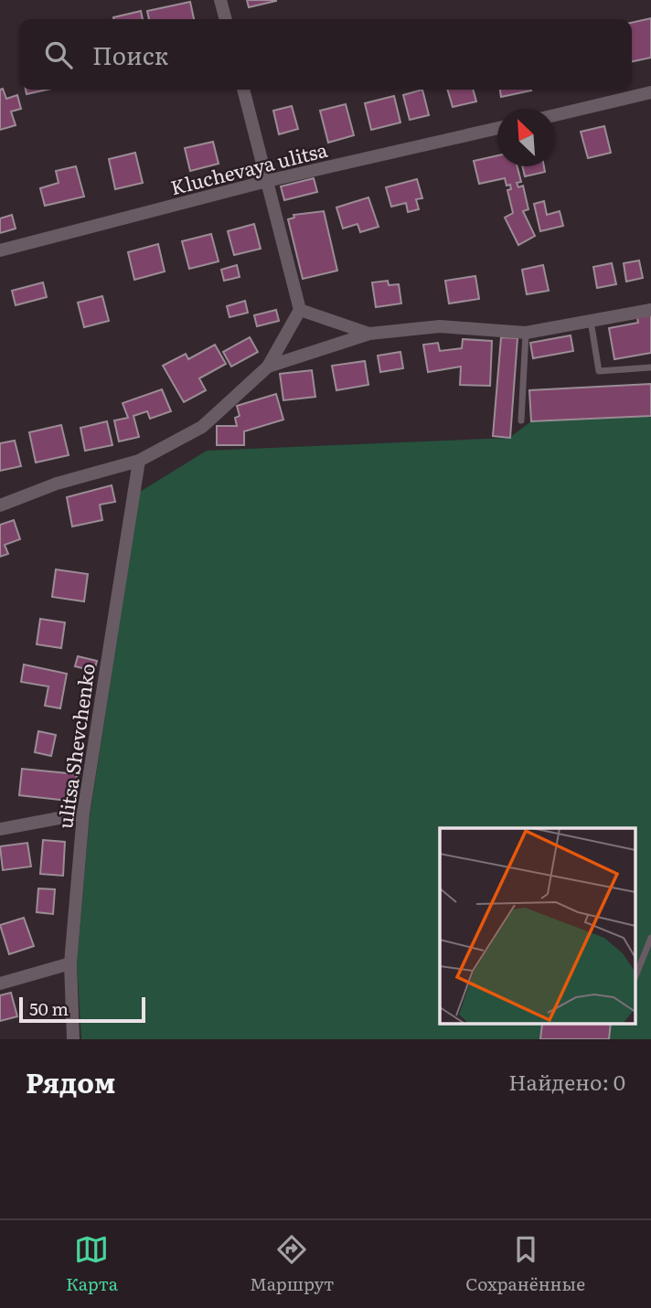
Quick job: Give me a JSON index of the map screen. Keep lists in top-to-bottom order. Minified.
{"streets":{"street":["Kluchevaya ulitsa","ulitsa Shevchenko"]},"scale_bar":"50 m","north":"top left","page":{"search":"Поиск","scale":"50 m","heading":["Рядом","Найдено: 0"],"nav":["Карта","Маршрут","Сохранённые"]}}
